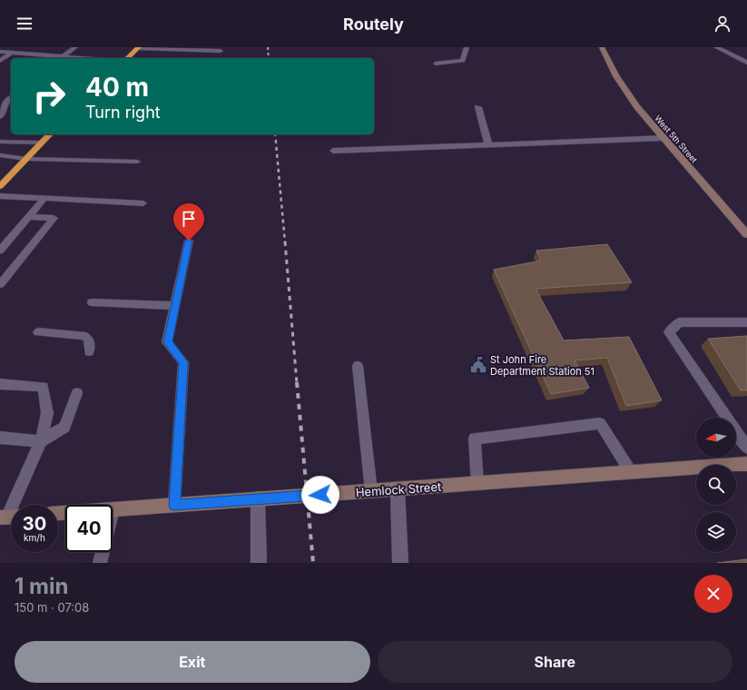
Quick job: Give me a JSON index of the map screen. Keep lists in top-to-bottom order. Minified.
{"streets":{"street":["West 5th Street","Hemlock Street"]},"places":{"public building":["St John Fire Department Station 51"]},"north":"left","page":{"header":"Routely","turn":["40 m","Turn right"],"speed":"30 km/h","limit":"40","heading":["1 min","150 m · 07:08"],"buttons":["Exit","Share"]}}
